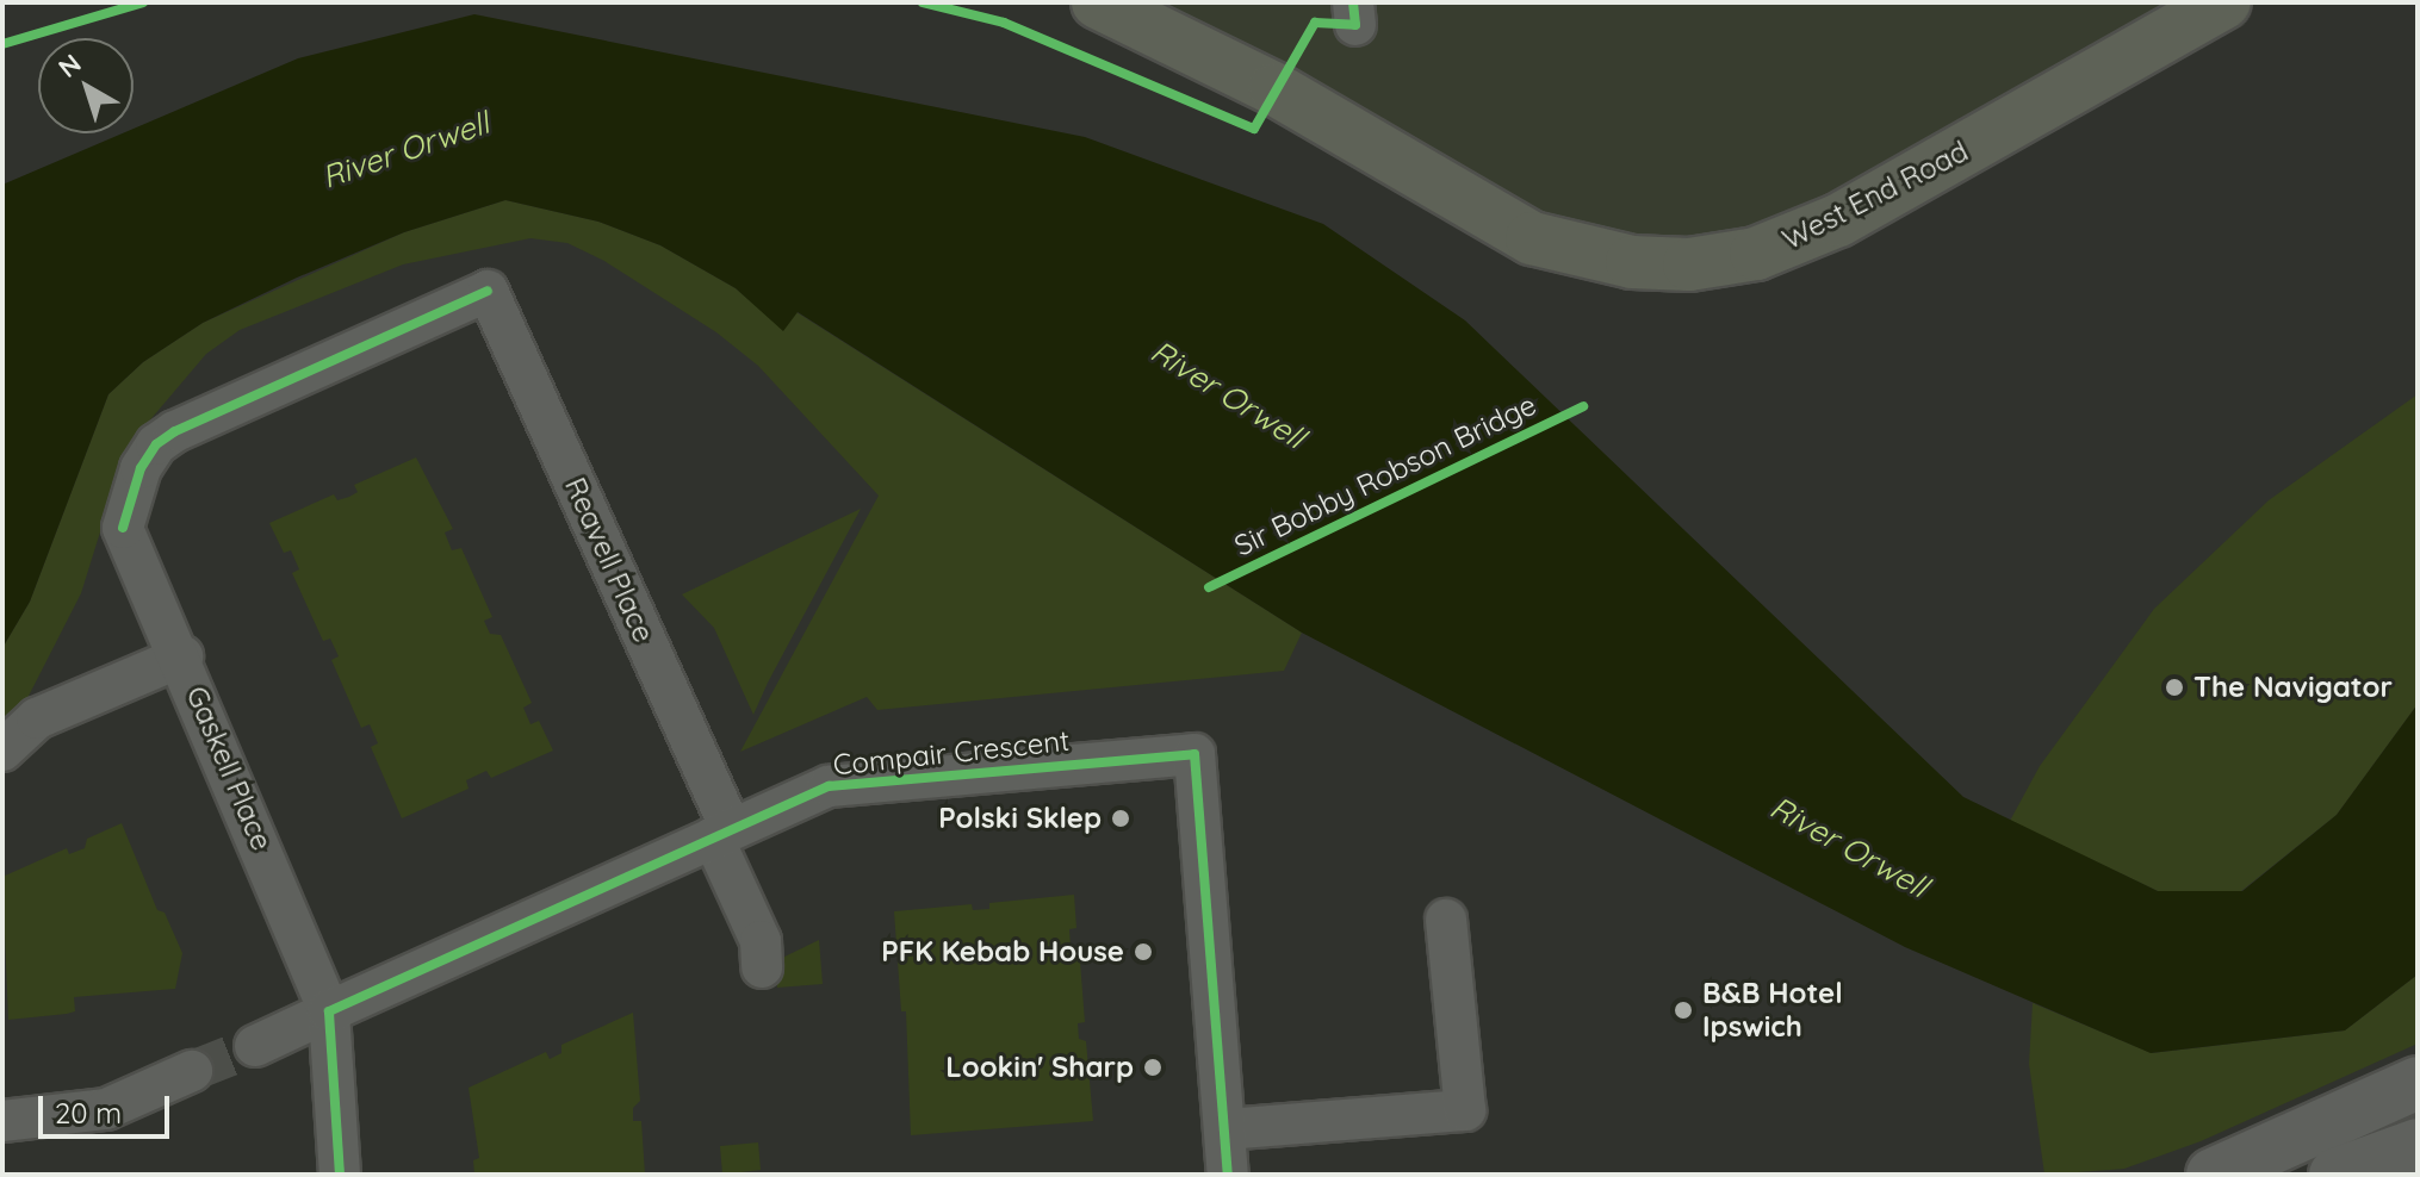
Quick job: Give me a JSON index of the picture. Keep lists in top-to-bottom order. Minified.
{"streets":{"main road":["West End Road"],"street":["Reavell Place","Compair Crescent","Gaskell Place"],"cycle path":["Sir Bobby Robson Bridge"]},"crossings":[["Reavell Place","Compair Crescent"],["Reavell Place","Gaskell Place"],["Compair Crescent","Gaskell Place"]],"water":["River Orwell"],"places":["The Navigator","Polski Sklep","PFK Kebab House","B&B Hotel Ipswich","Lookin' Sharp"],"scale_bar":"20 m","north":"top left"}
